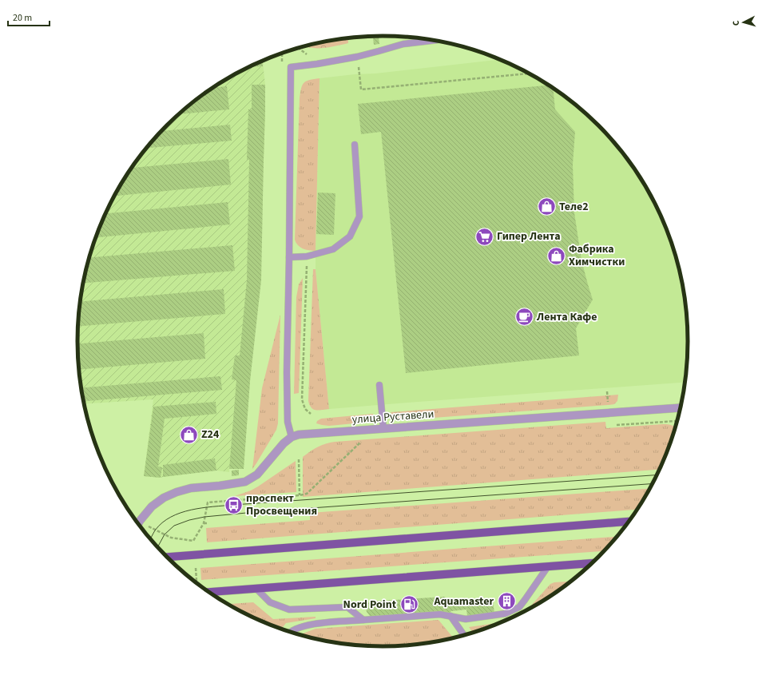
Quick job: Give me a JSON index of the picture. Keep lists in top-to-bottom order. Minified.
{"streets":{"street":["улица Руставели"]},"places":{"shop":["Теле2","Фабрика Химчистки","Z24"],"supermarket":["Гипер Лента"],"cafe":["Лента Кафе"],"bus stop":["проспект Просвещения"],"building":["Aquamaster"],"fuel station":["Nord Point"]},"scale_bar":"20 m","north":"left"}
